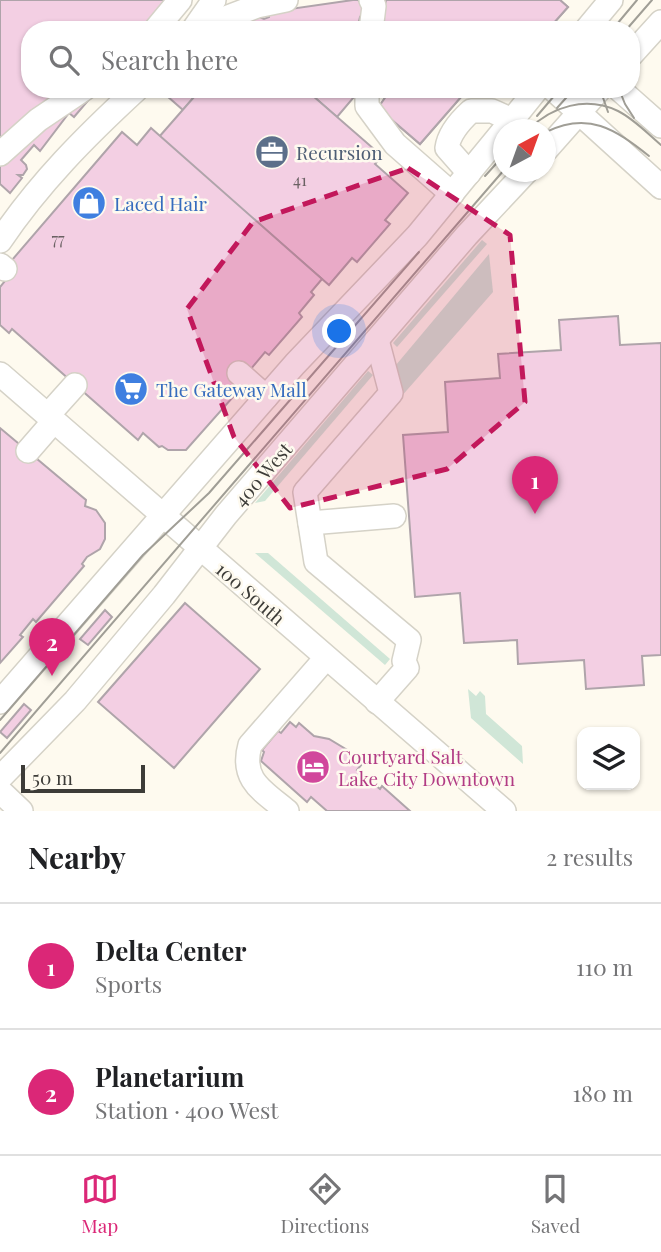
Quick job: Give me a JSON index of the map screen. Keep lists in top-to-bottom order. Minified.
{"streets":{"street":["400 West","100 South"]},"crossings":[["400 West","100 South"]],"places":{"office":["Recursion"],"shop":["Laced Hair"],"supermarket":["The Gateway Mall"],"hotel":["Courtyard Salt Lake City Downtown"]},"house_numbers":["41","77"],"scale_bar":"50 m","north":"top right","page":{"search":"Search here","pins":["1","2"],"scale":"50 m","heading":["Nearby","2 results"],"list":[{"mark":"1","name":"Delta Center","note":"Sports","value":"110 m"},{"mark":"2","name":"Planetarium","note":"Station · 400 West","value":"180 m"}],"nav":["Map","Directions","Saved"]}}
